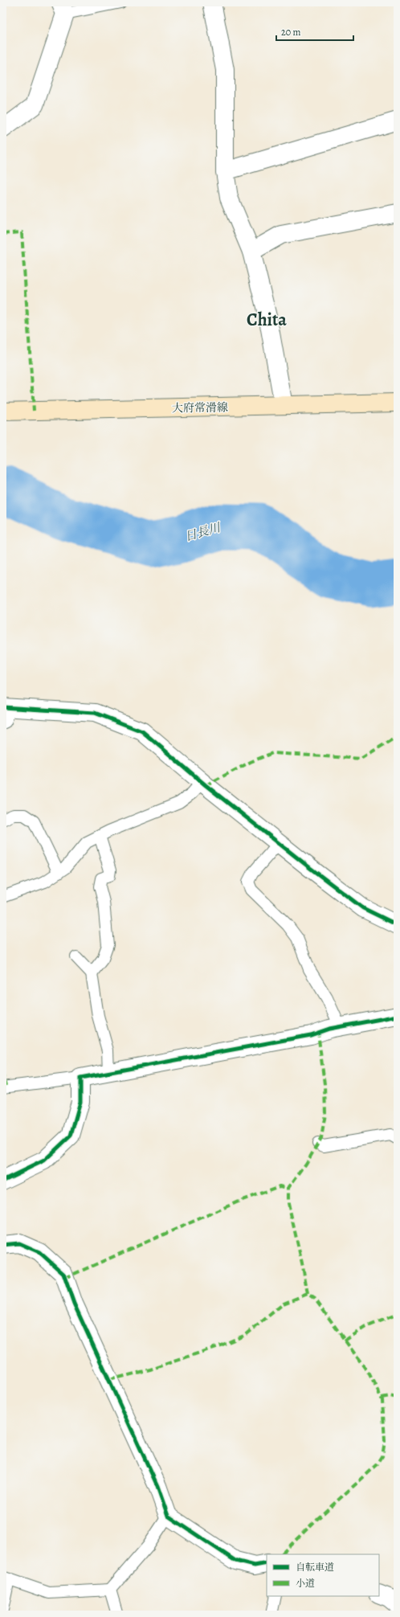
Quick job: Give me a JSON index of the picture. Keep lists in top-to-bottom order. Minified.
{"streets":{"main road":["大府常滑線"]},"districts":["Chita"],"water":["日長川"],"legend":["自転車道","小道"],"scale_bar":"20 m"}
